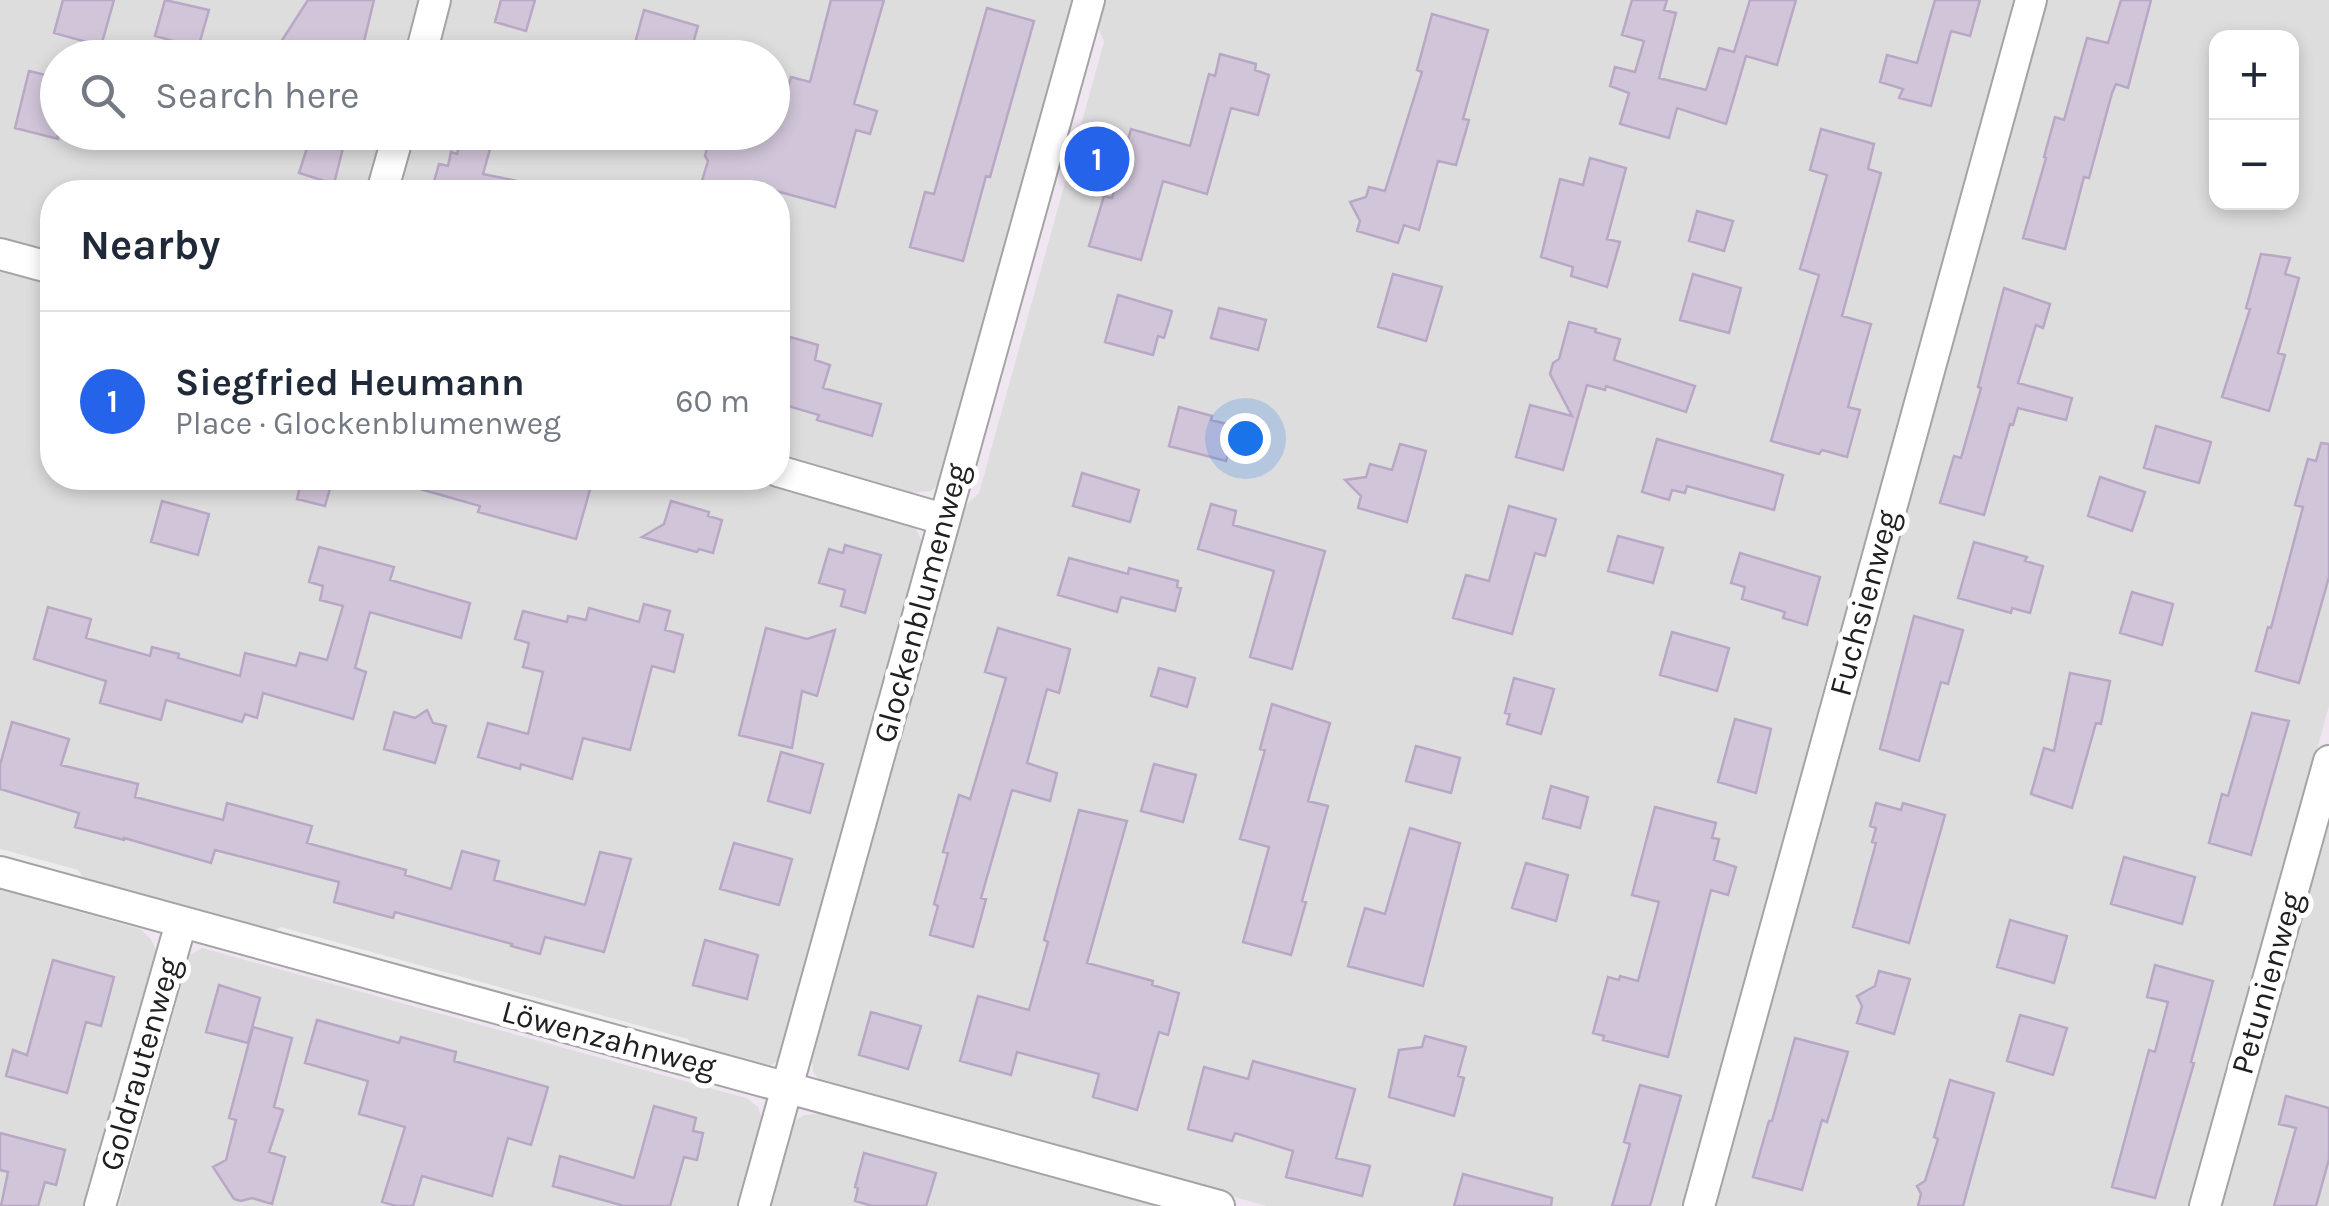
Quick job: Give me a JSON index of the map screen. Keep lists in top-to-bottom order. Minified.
{"streets":{"street":["Glockenblumenweg","Fuchsienweg","Petunienweg","Löwenzahnweg","Goldrautenweg"]},"crossings":[["Glockenblumenweg","Löwenzahnweg"],["Löwenzahnweg","Goldrautenweg"]],"page":{"map_buttons":["+","−"],"search":"Search here","pins":"1","heading":"Nearby","list":[{"mark":"1","name":"Siegfried Heumann","note":"Place · Glockenblumenweg","value":"60 m"}]}}
